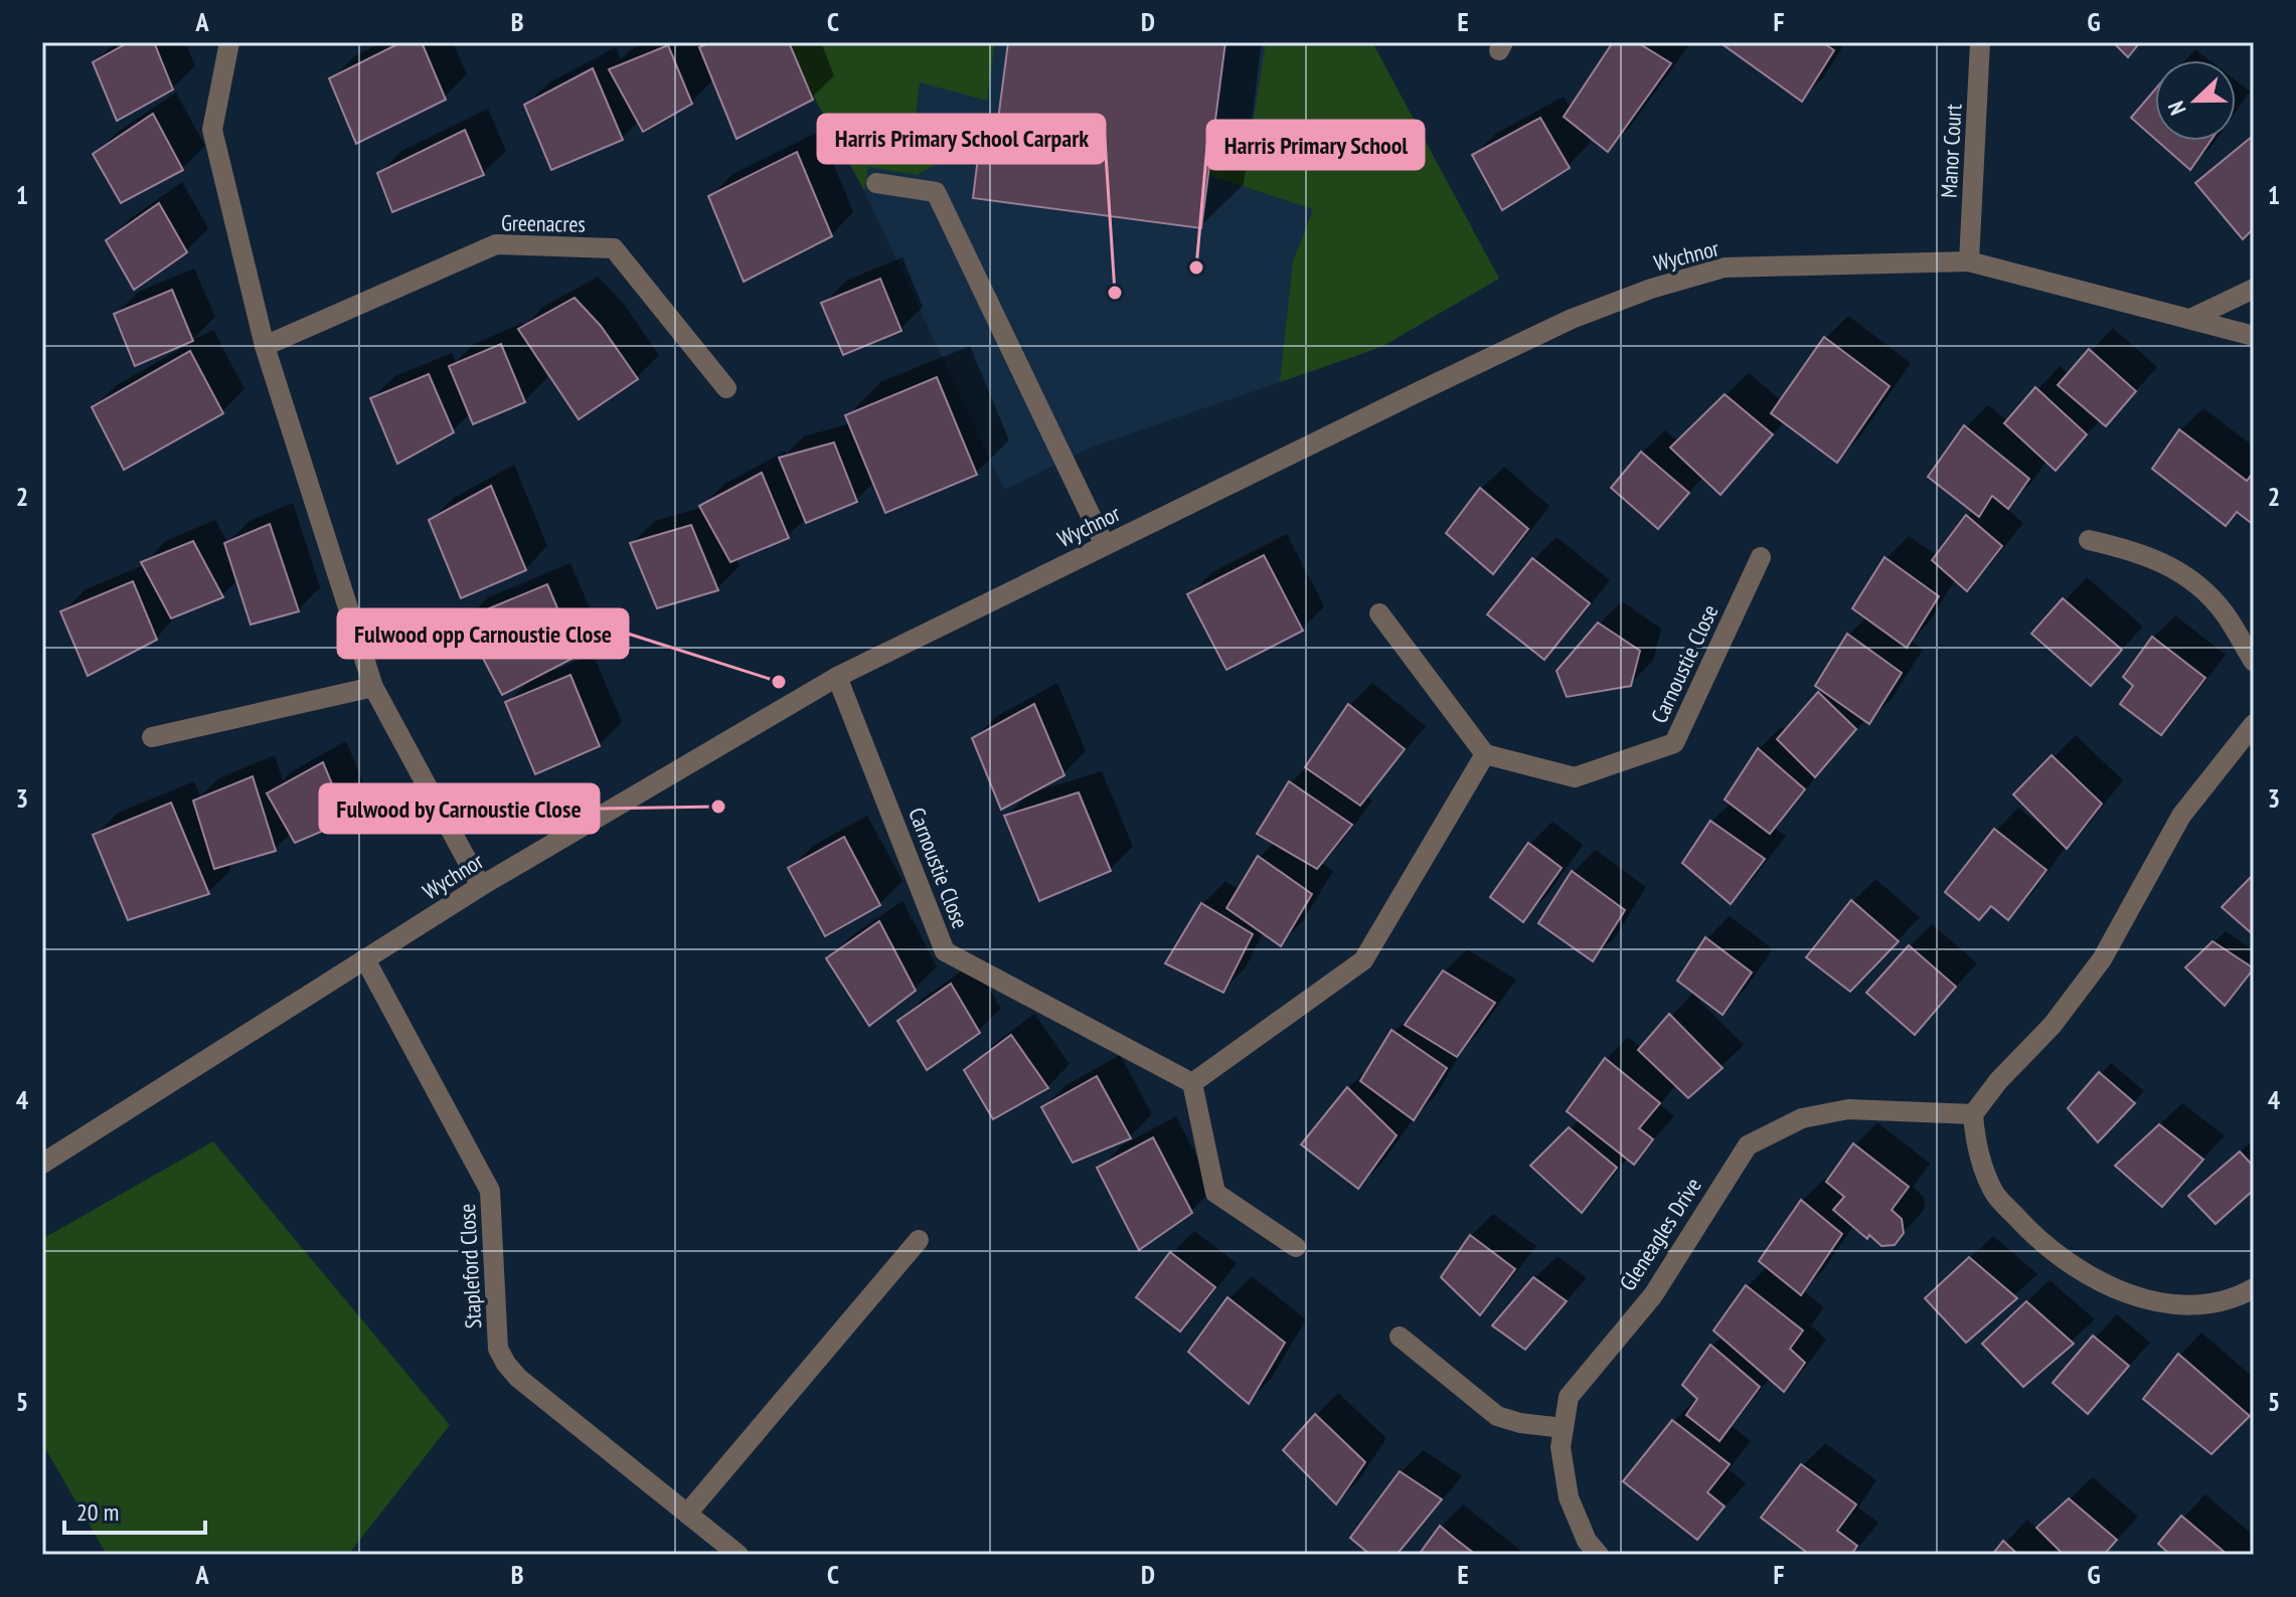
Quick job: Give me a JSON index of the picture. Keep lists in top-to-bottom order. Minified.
{"streets":{"street":["Manor Court","Greenacres","Wychnor","Carnoustie Close","Gleneagles Drive","Stapleford Close"]},"crossings":[["Manor Court","Wychnor"],["Wychnor","Carnoustie Close"],["Wychnor","Stapleford Close"]],"places":["Harris Primary School","Harris Primary School Carpark","Fulwood opp Carnoustie Close","Fulwood by Carnoustie Close"],"scale_bar":"20 m","north":"left","grid":{"columns":["A","B","C","D","E","F","G"],"rows":["1","2","3","4","5"]}}
